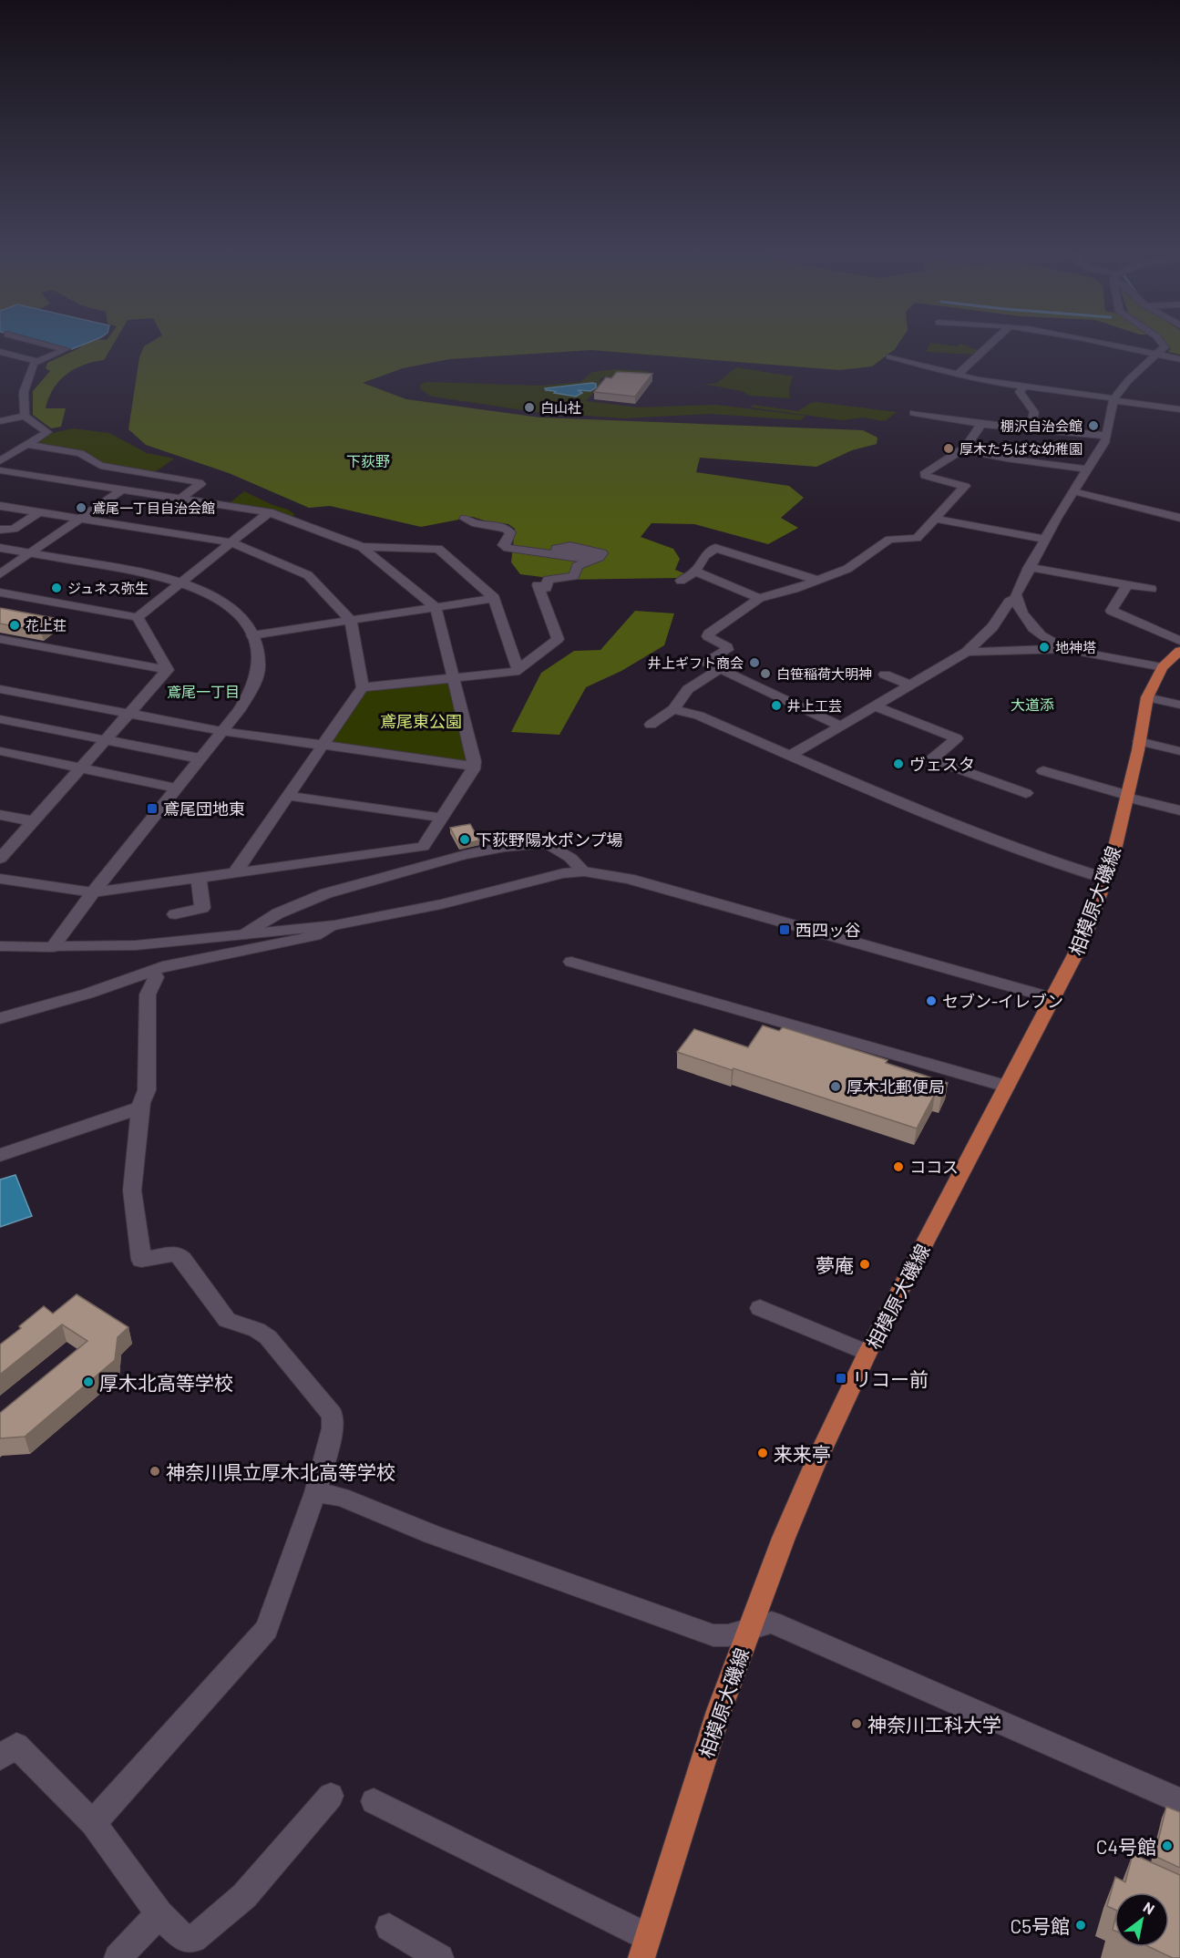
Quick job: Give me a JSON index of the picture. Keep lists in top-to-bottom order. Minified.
{"streets":{"main road":["相模原大磯線"]},"districts":["下荻野","鳶尾一丁目","大道添"],"parks":["鳶尾東公園"],"places":{"other":["白山社","棚沢自治会館","厚木たちばな幼稚園","鳶尾一丁目自治会館","ジュネス弥生","花上荘","地神塔","井上ギフト商会","白笹稲荷大明神","井上工芸","ヴェスタ","下荻野陽水ポンプ場","セブン-イレブン","厚木北郵便局","ココス","夢庵","厚木北高等学校","来来亭","神奈川県立厚木北高等学校","神奈川工科大学","C4号館","C5号館"],"transit":["鳶尾団地東","西四ッ谷","リコー前"]},"north":"top right"}
